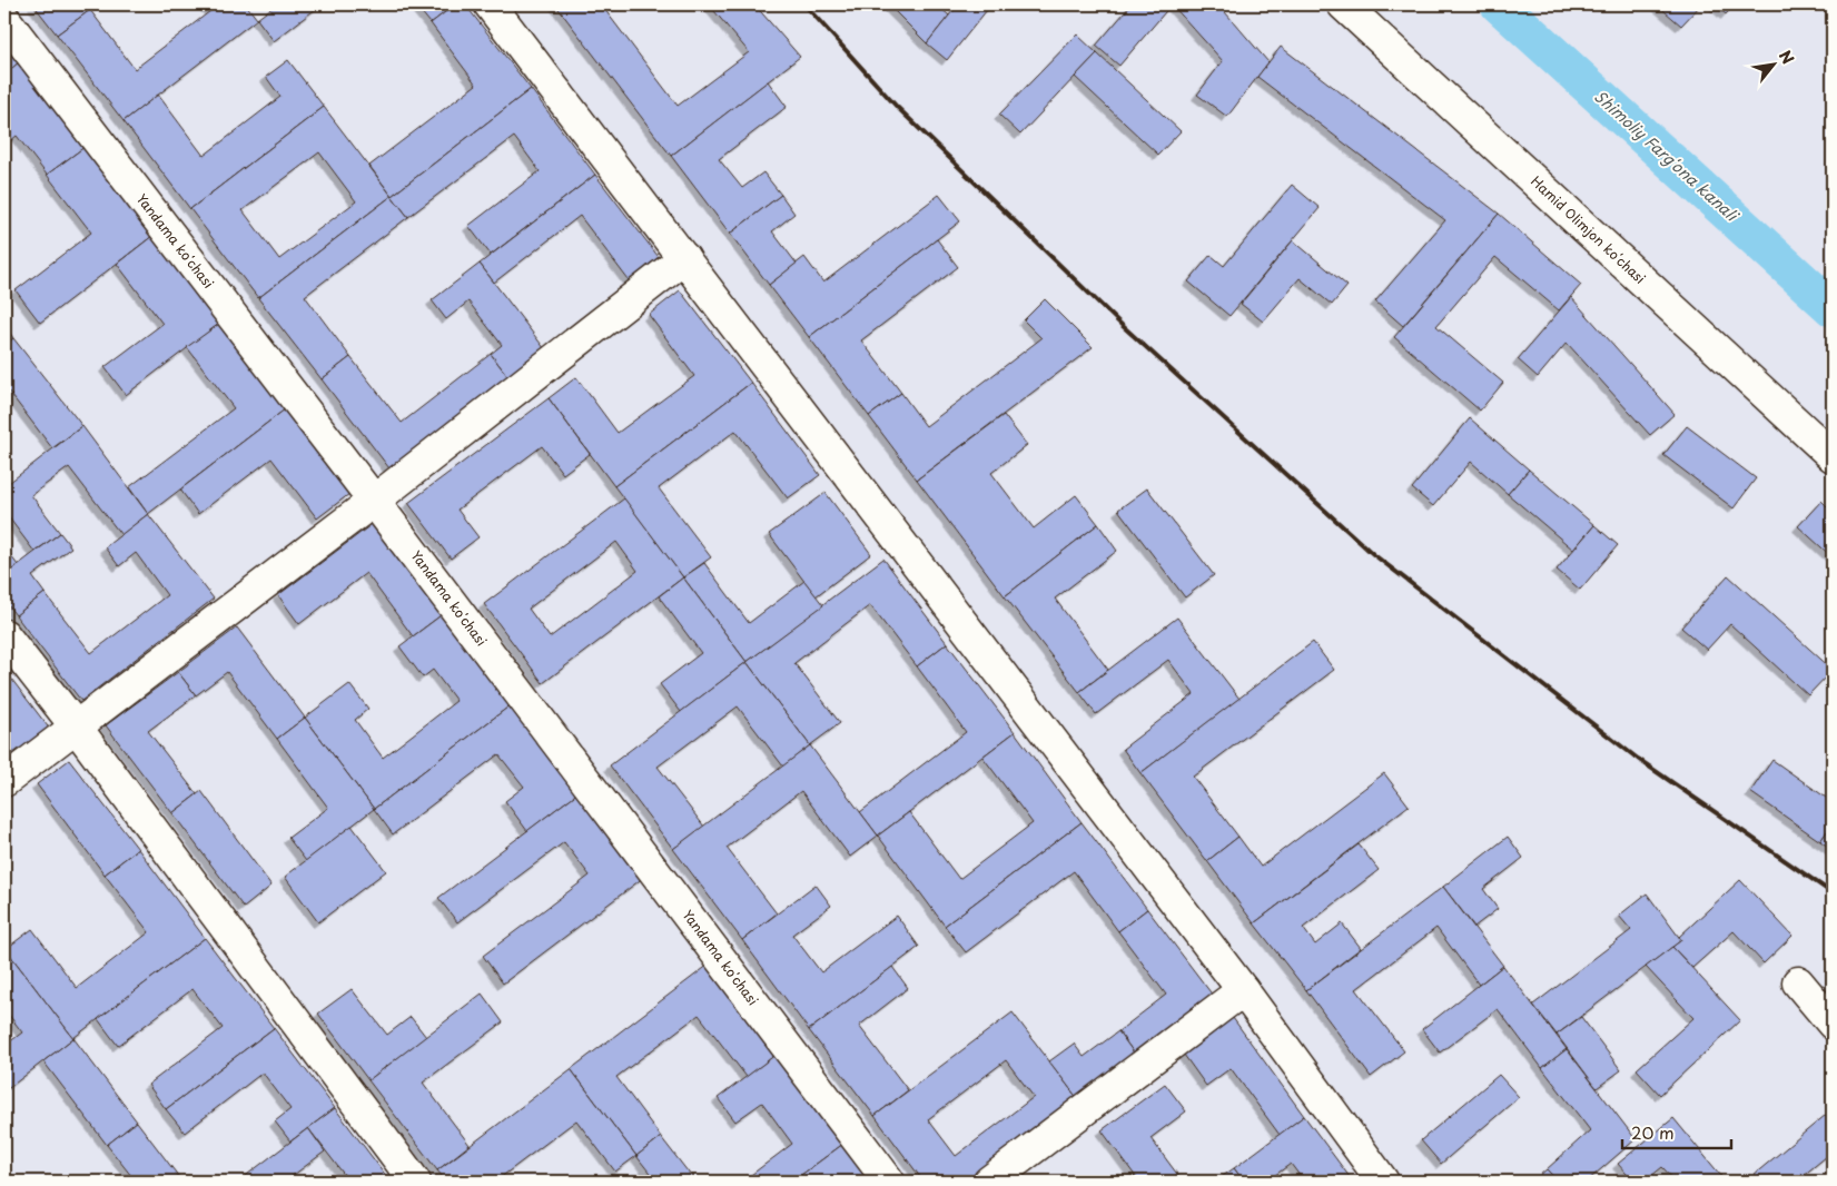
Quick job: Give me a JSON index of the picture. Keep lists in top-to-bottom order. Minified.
{"streets":{"street":["Hamid Olimjon koʻchasi","Yandama koʻchasi"]},"water":["Shimoliy Fargʻona kanali"],"scale_bar":"20 m","north":"top right"}
